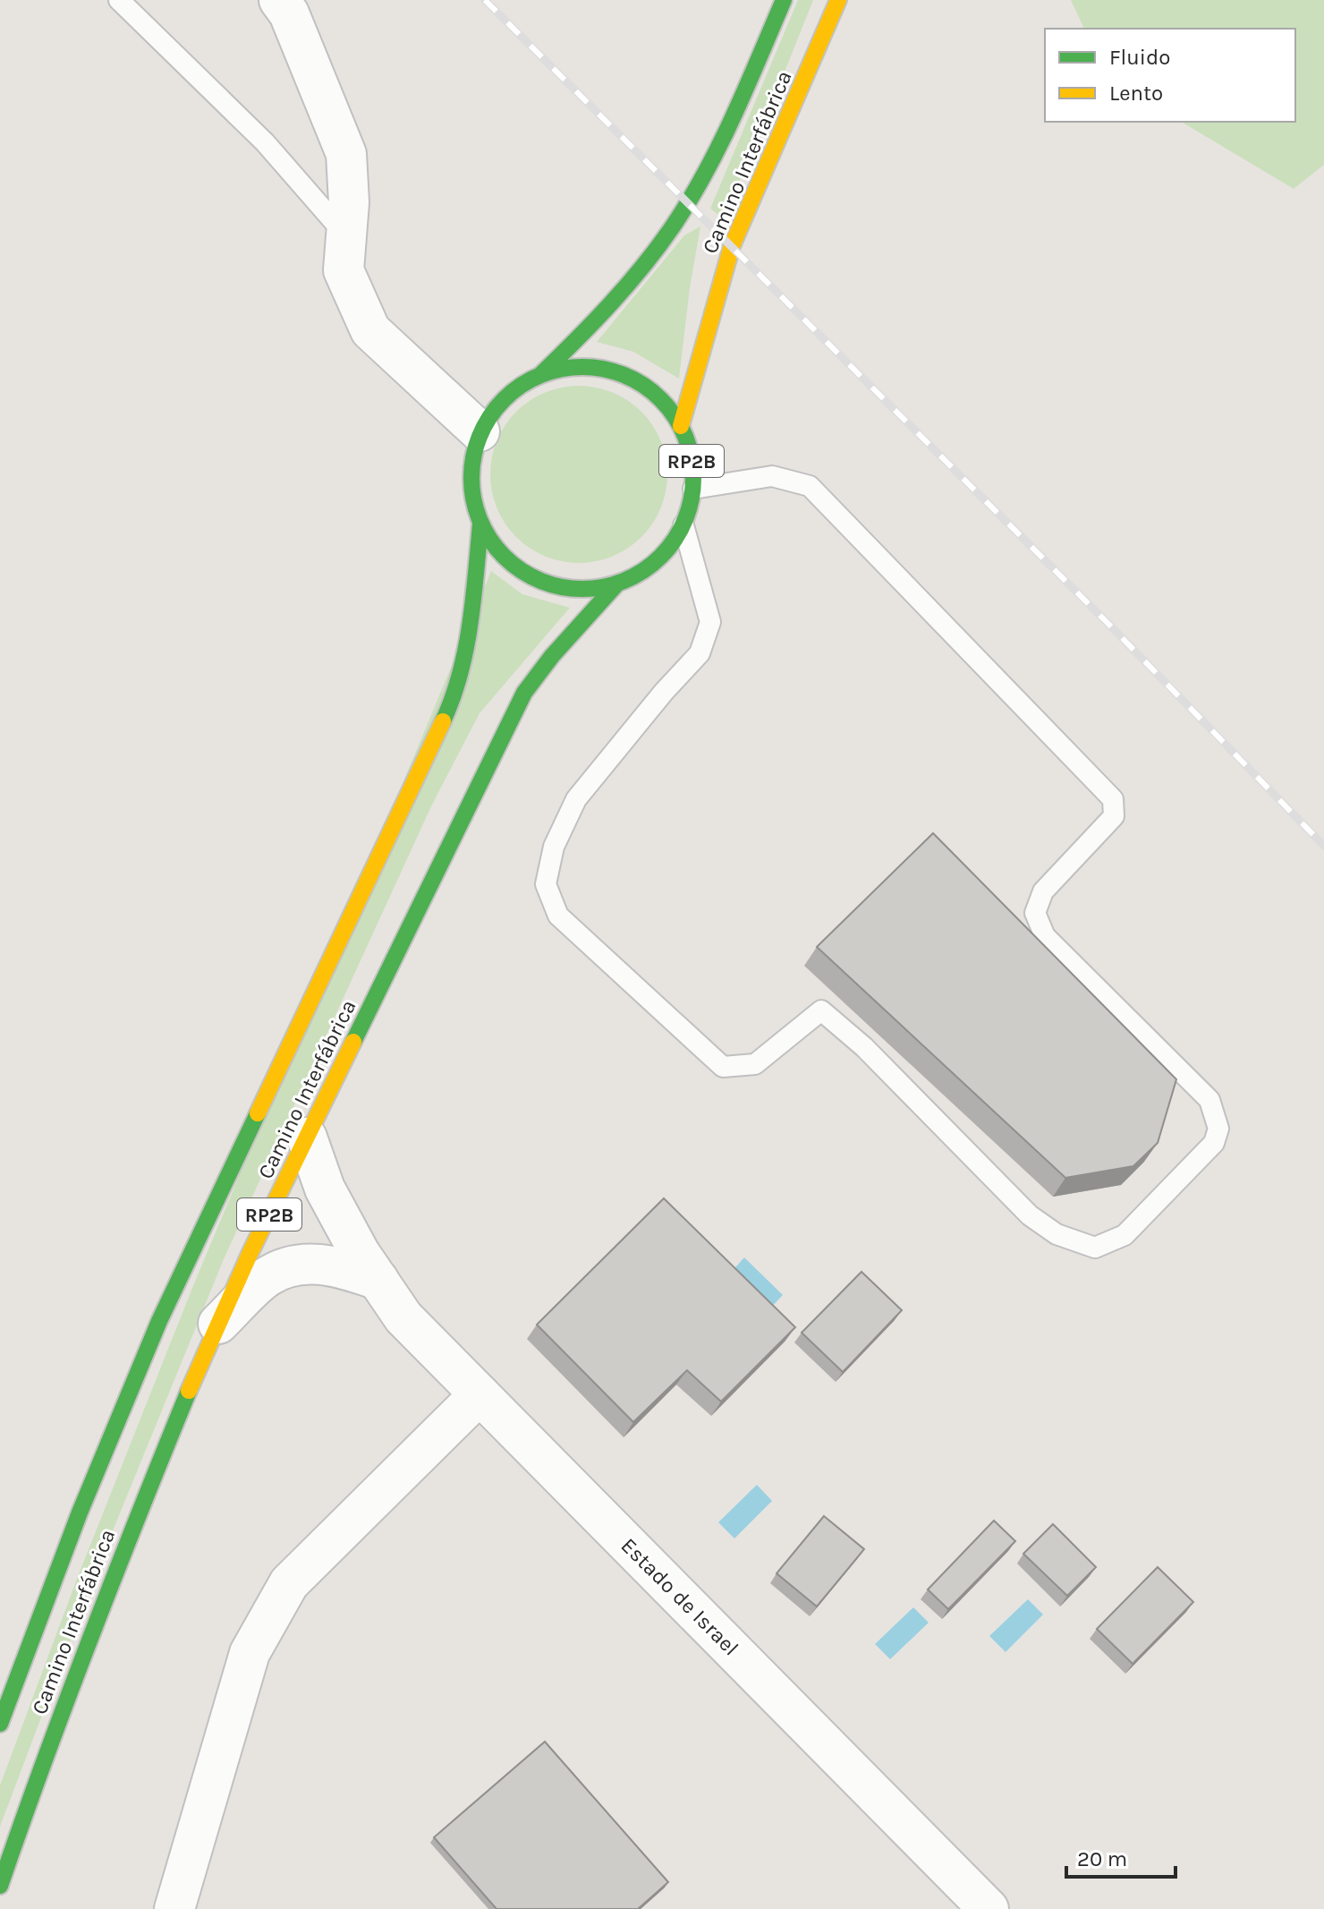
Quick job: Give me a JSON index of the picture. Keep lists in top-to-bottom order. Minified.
{"streets":{"main road":["Camino Interfábrica","RP2B"],"street":["Estado de Israel"]},"crossings":[["Camino Interfábrica","Estado de Israel"]],"legend":["Fluido","Lento"],"scale_bar":"20 m"}
